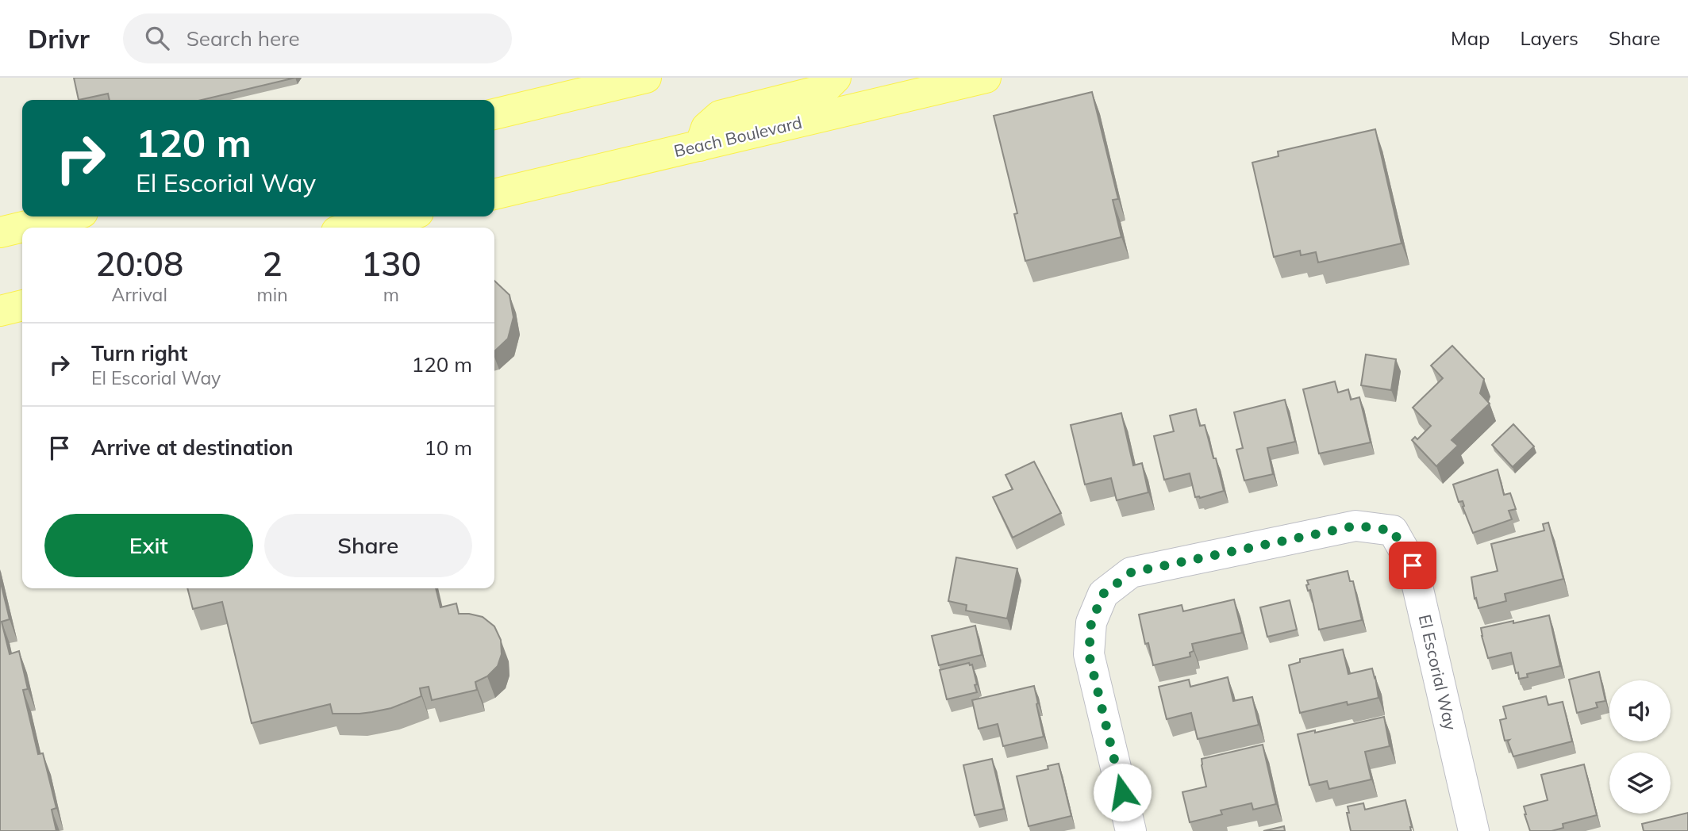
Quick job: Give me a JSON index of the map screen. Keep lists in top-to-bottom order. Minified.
{"streets":{"main road":["Beach Boulevard"],"street":["El Escorial Way"]},"page":{"header":"Drivr","search":"Search here","nav":["Map","Layers","Share"],"turn":["120 m","El Escorial Way"],"eta":["20:08","Arrival","2","min","130","m"],"list":[{"name":"Turn right","note":"El Escorial Way","value":"120 m"},{"name":"Arrive at destination","value":"10 m"}],"buttons":["Exit","Share"]}}
